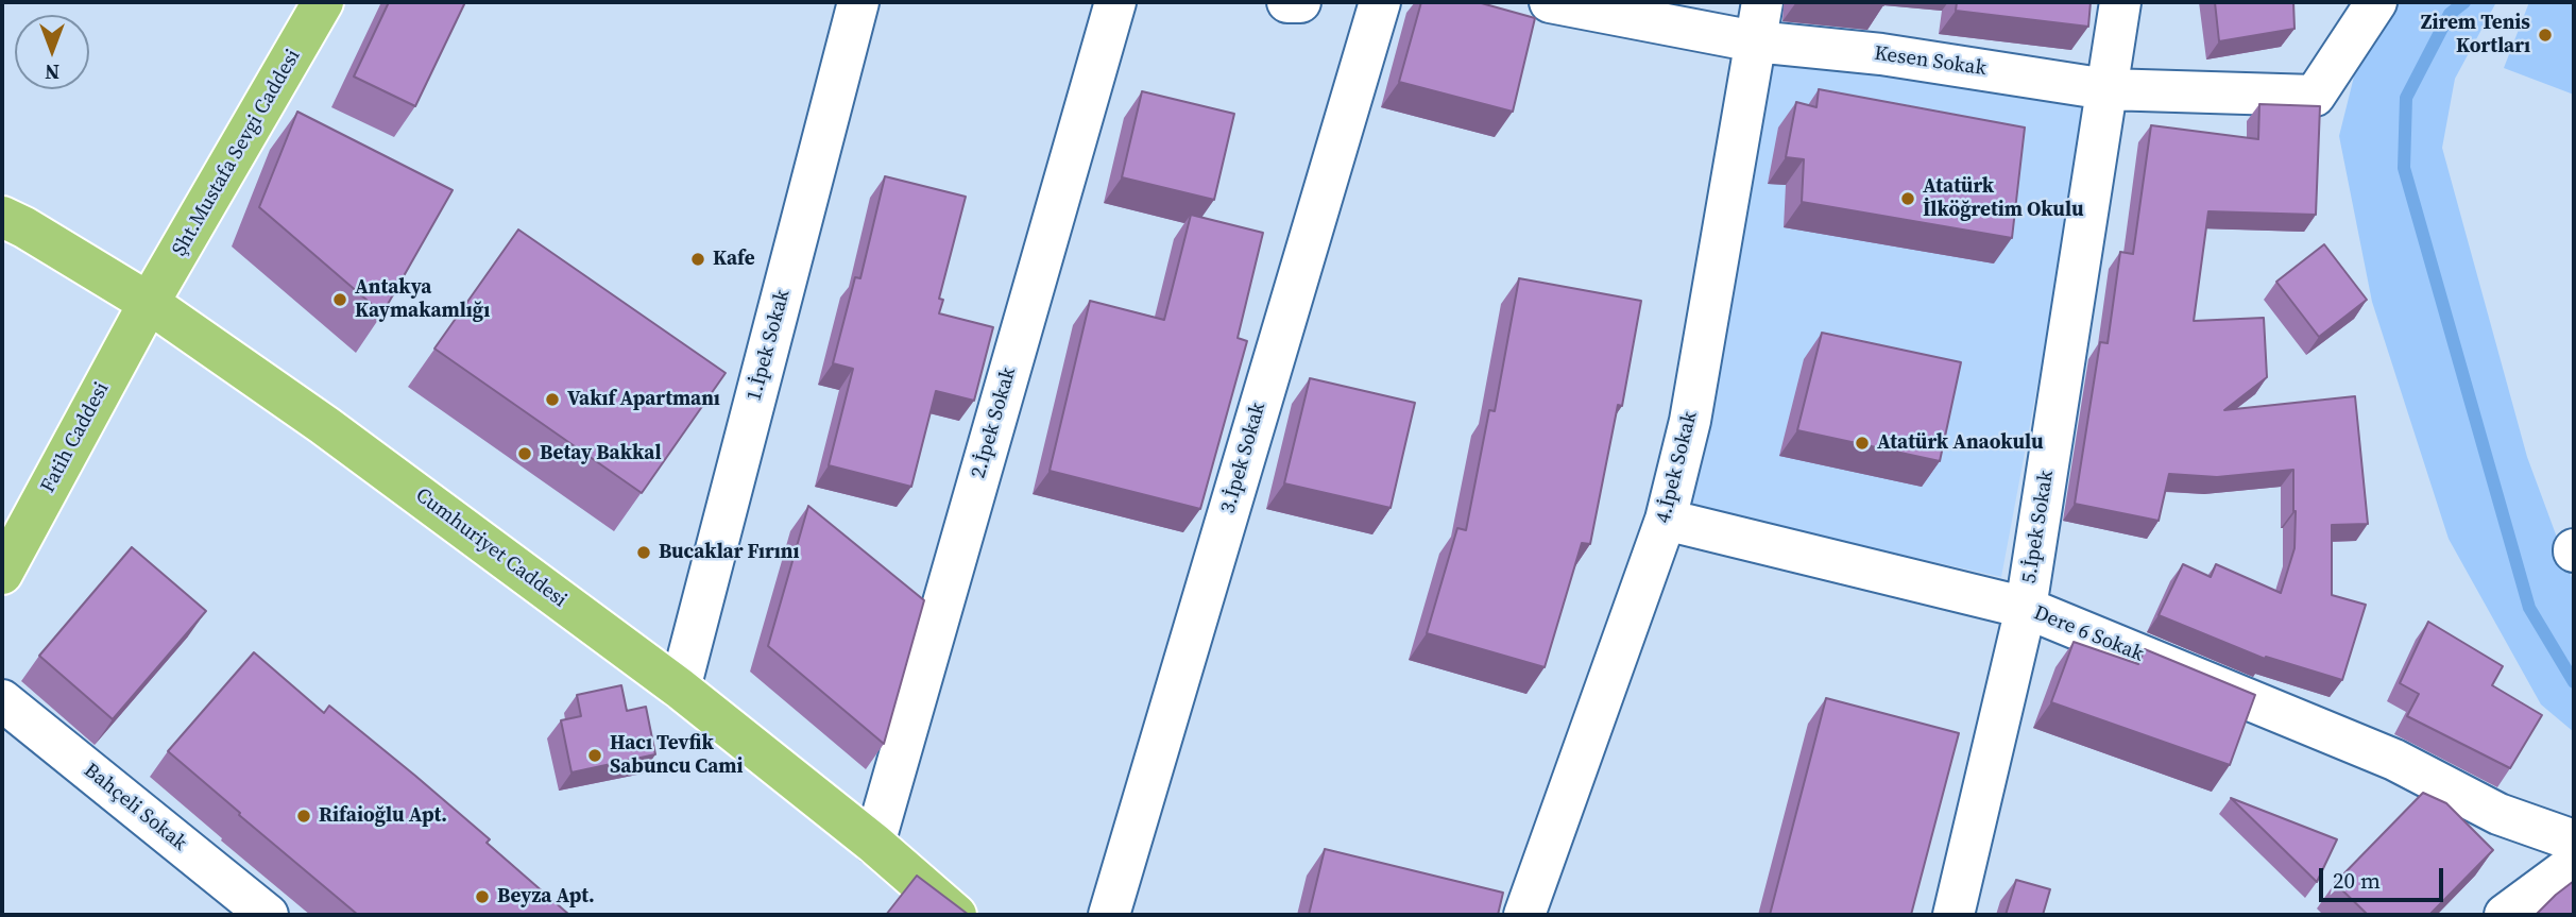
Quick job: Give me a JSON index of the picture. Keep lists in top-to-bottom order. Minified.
{"streets":{"main road":["Şht.Mustafa Sevgi Caddesi","Fatih Caddesi","Cumhuriyet Caddesi"],"street":["Kesen Sokak","1.İpek Sokak","2.İpek Sokak","3.İpek Sokak","4.İpek Sokak","5.İpek Sokak","Dere 6 Sokak","Bahçeli Sokak"]},"crossings":[["Kesen Sokak","4.İpek Sokak"],["Kesen Sokak","5.İpek Sokak"],["Şht.Mustafa Sevgi Caddesi","Fatih Caddesi"],["Şht.Mustafa Sevgi Caddesi","Cumhuriyet Caddesi"],["1.İpek Sokak","Cumhuriyet Caddesi"],["2.İpek Sokak","Cumhuriyet Caddesi"],["Fatih Caddesi","Cumhuriyet Caddesi"],["4.İpek Sokak","Dere 6 Sokak"],["5.İpek Sokak","Dere 6 Sokak"]],"places":["Zirem Tenis Kortları","Atatürk İlköğretim Okulu","Kafe","Antakya Kaymakamlığı","Vakıf Apartmanı","Atatürk Anaokulu","Betay Bakkal","Bucaklar Fırını","Hacı Tevfik Sabuncu Cami","Rifaioğlu Apt.","Beyza Apt."],"scale_bar":"20 m","north":"bottom"}
